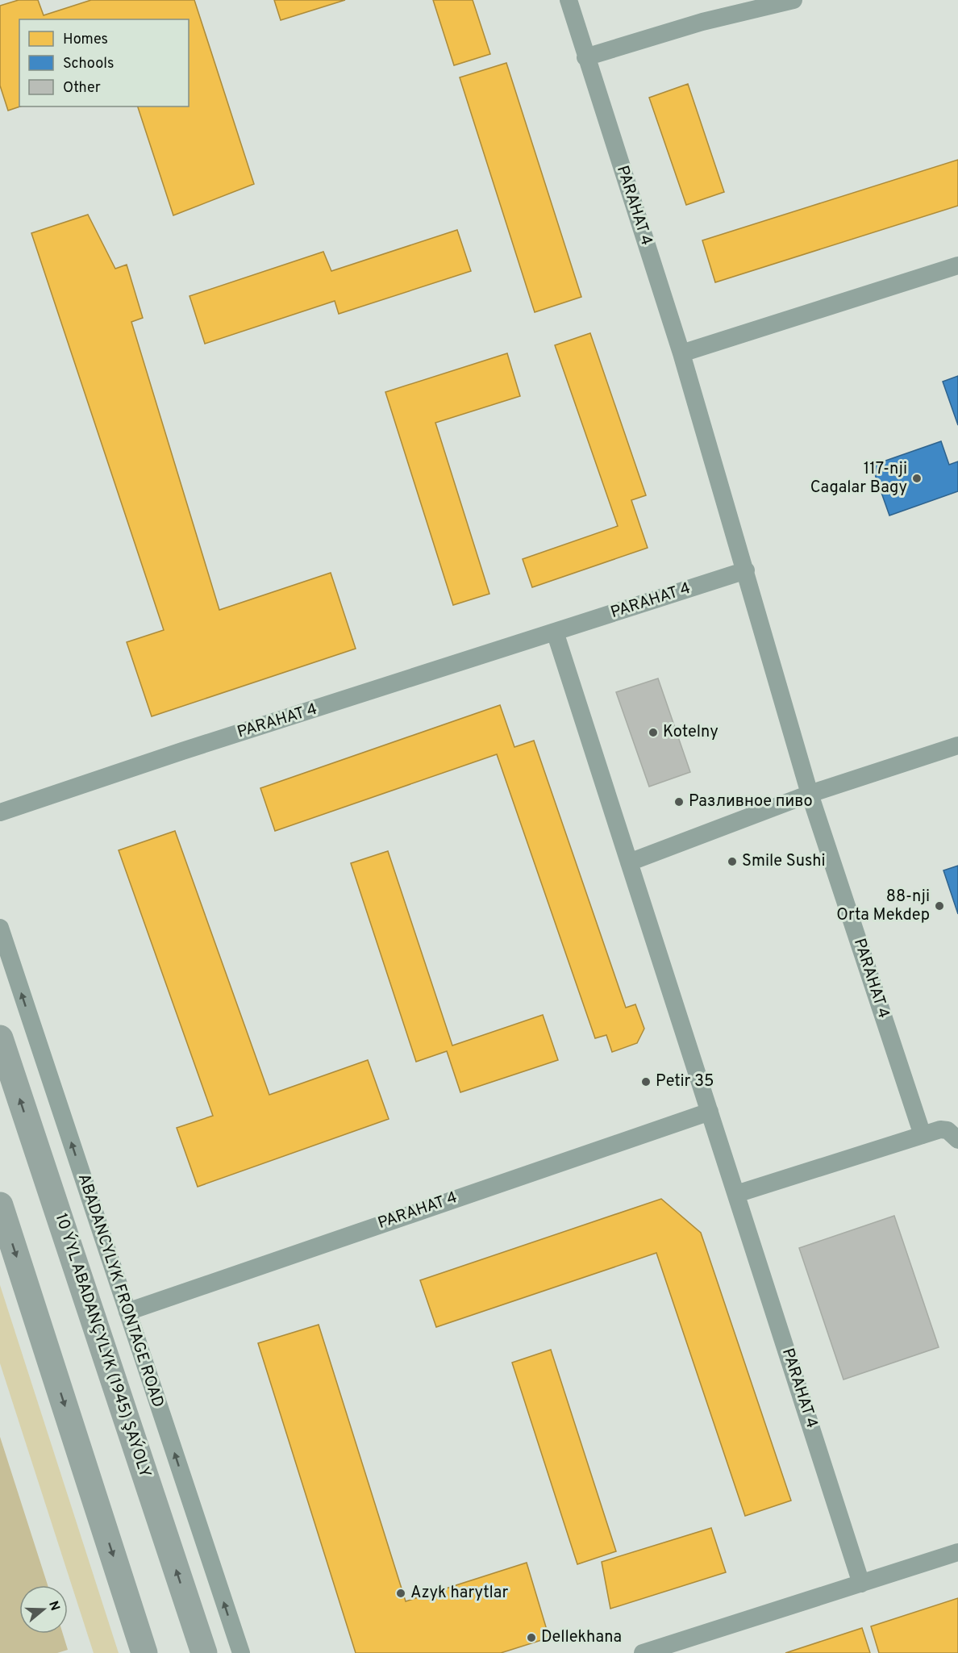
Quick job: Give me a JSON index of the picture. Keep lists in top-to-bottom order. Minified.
{"streets":{"main road":["10 ÝYL ABADANÇYLYK (1945) ŞAÝOLY"],"street":["PARAHAT 4","ABADANCYLYK FRONTAGE ROAD"]},"crossings":[["PARAHAT 4","ABADANCYLYK FRONTAGE ROAD"]],"one_way":["ABADANCYLYK FRONTAGE ROAD"],"places":["117-nji Cagalar Bagy","Kotelny","Разливное пиво","Smile Sushi","88-nji Orta Mekdep","Petir 35","Azyk harytlar","Dellekhana"],"legend":["Homes","Schools","Other"],"north":"right"}
